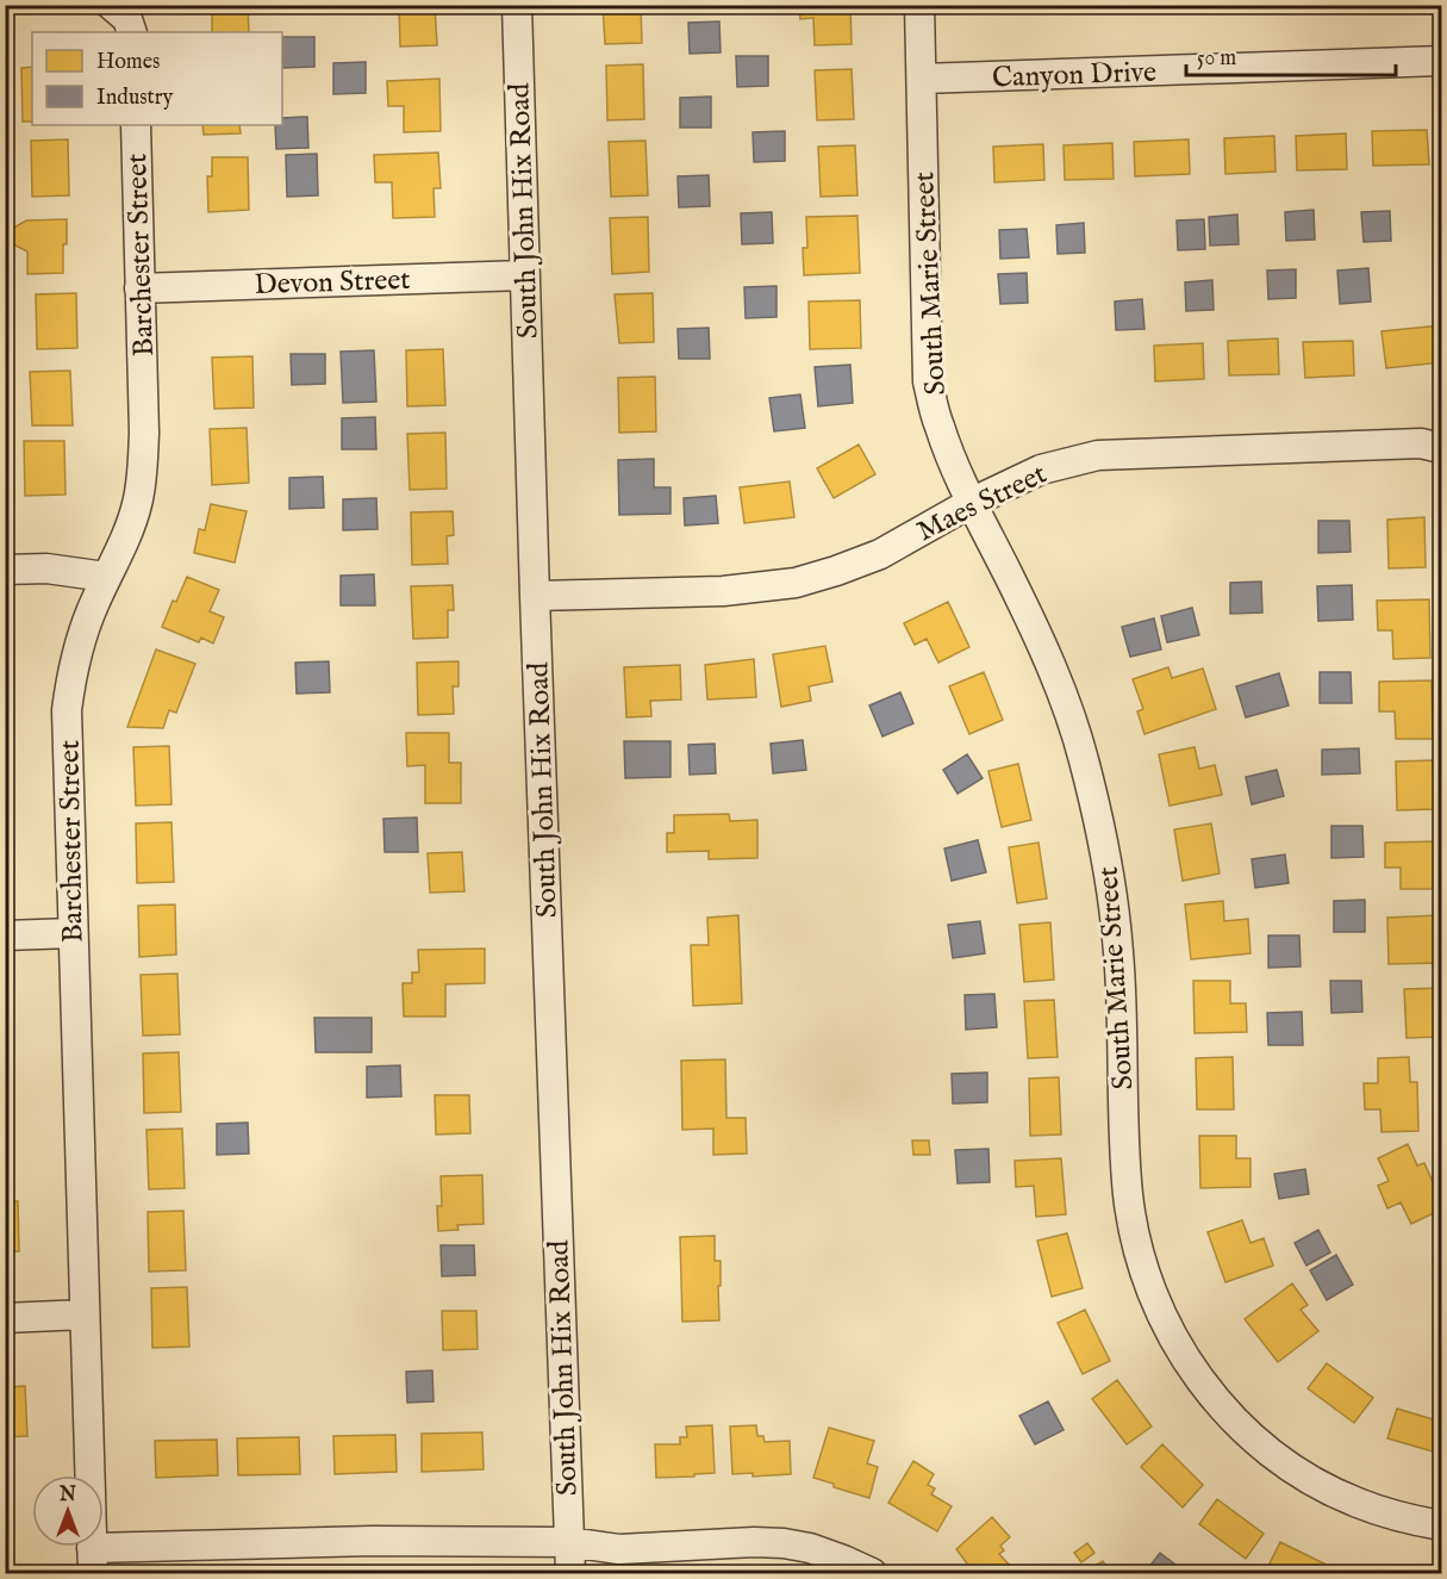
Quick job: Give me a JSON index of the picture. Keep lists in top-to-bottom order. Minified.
{"streets":{"street":["Canyon Drive","South John Hix Road","Barchester Street","Devon Street","South Marie Street","Maes Street"]},"crossings":[["Canyon Drive","South Marie Street"],["South John Hix Road","Devon Street"],["South John Hix Road","Maes Street"],["Barchester Street","Devon Street"],["South Marie Street","Maes Street"]],"legend":["Homes","Industry"],"scale_bar":"50 m","north":"top"}
